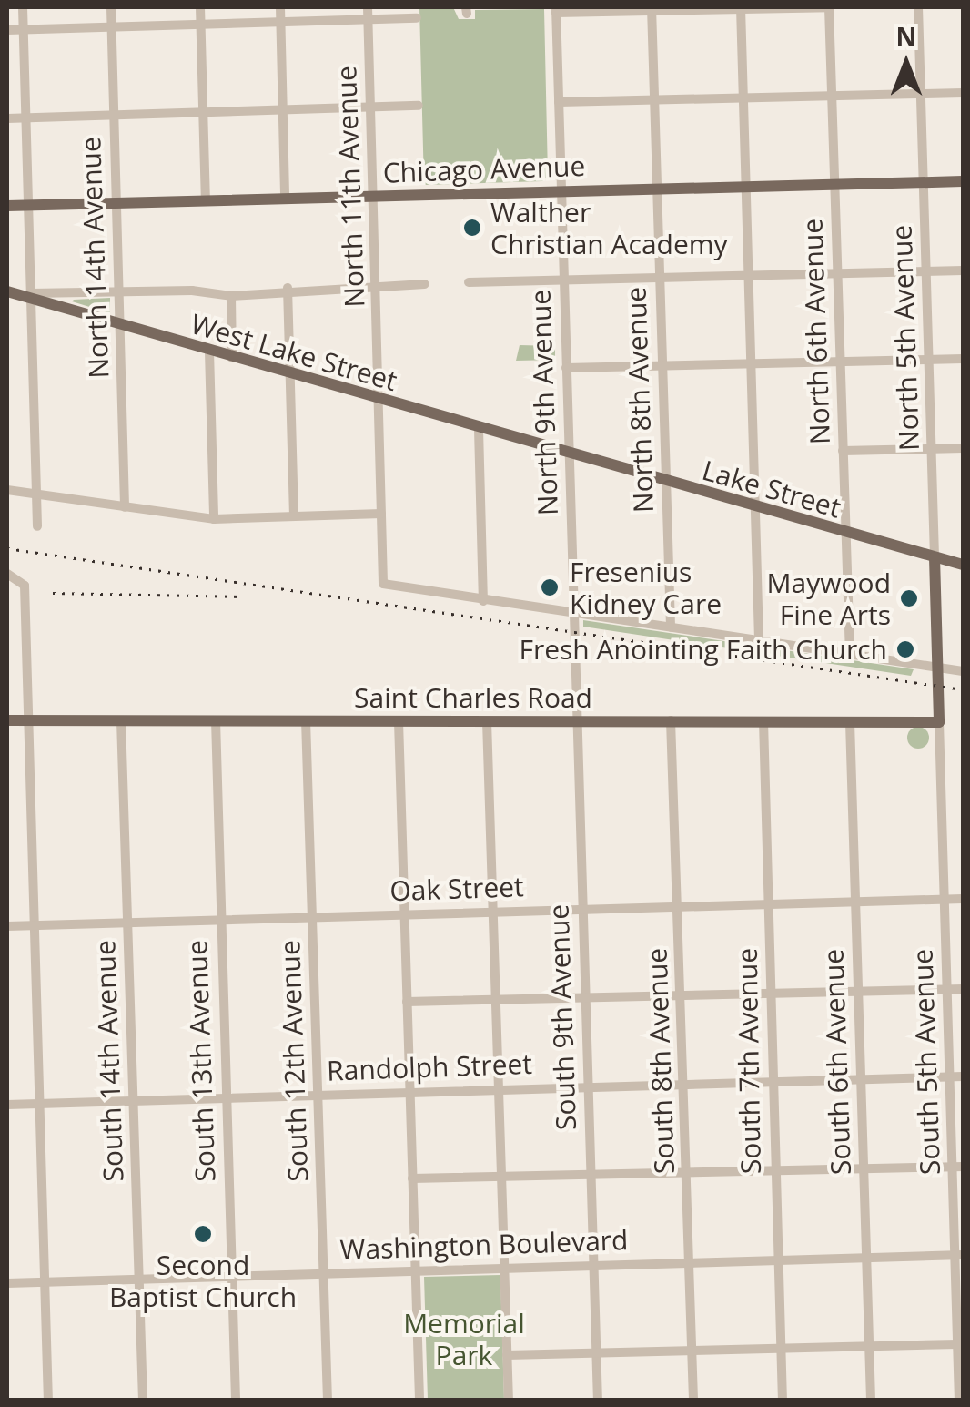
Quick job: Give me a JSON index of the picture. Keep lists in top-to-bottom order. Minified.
{"streets":{"main road":["Chicago Avenue","North 5th Avenue","West Lake Street","Lake Street","Saint Charles Road","South 5th Avenue"],"street":["North 11th Avenue","North 14th Avenue","North 6th Avenue","North 8th Avenue","North 9th Avenue","Oak Street","South 9th Avenue","South 14th Avenue","South 13th Avenue","South 12th Avenue","South 8th Avenue","South 7th Avenue","South 6th Avenue","Randolph Street","Washington Boulevard"]},"crossings":[["Chicago Avenue","North 11th Avenue"],["Chicago Avenue","North 14th Avenue"],["Chicago Avenue","North 6th Avenue"],["Chicago Avenue","North 5th Avenue"],["Chicago Avenue","North 8th Avenue"],["Chicago Avenue","North 9th Avenue"],["North 11th Avenue","West Lake Street"],["North 14th Avenue","West Lake Street"],["North 6th Avenue","Lake Street"],["North 5th Avenue","Lake Street"],["North 5th Avenue","South 5th Avenue"],["West Lake Street","North 9th Avenue"],["West Lake Street","Lake Street"],["North 8th Avenue","Lake Street"],["North 9th Avenue","Lake Street"],["North 9th Avenue","South 9th Avenue"],["Saint Charles Road","South 9th Avenue"],["Saint Charles Road","South 14th Avenue"],["Saint Charles Road","South 13th Avenue"],["Saint Charles Road","South 12th Avenue"],["Saint Charles Road","South 8th Avenue"],["Saint Charles Road","South 7th Avenue"],["Saint Charles Road","South 6th Avenue"],["Saint Charles Road","South 5th Avenue"],["Oak Street","South 9th Avenue"],["Oak Street","South 14th Avenue"],["Oak Street","South 13th Avenue"],["Oak Street","South 12th Avenue"],["Oak Street","South 8th Avenue"],["Oak Street","South 7th Avenue"],["Oak Street","South 6th Avenue"],["Oak Street","South 5th Avenue"],["South 9th Avenue","Randolph Street"],["South 9th Avenue","Washington Boulevard"],["South 14th Avenue","Randolph Street"],["South 14th Avenue","Washington Boulevard"],["South 13th Avenue","Randolph Street"],["South 13th Avenue","Washington Boulevard"],["South 12th Avenue","Randolph Street"],["South 12th Avenue","Washington Boulevard"],["South 8th Avenue","Randolph Street"],["South 8th Avenue","Washington Boulevard"],["South 7th Avenue","Randolph Street"],["South 7th Avenue","Washington Boulevard"],["South 6th Avenue","Randolph Street"],["South 6th Avenue","Washington Boulevard"],["South 5th Avenue","Randolph Street"],["South 5th Avenue","Washington Boulevard"]],"parks":["Memorial Park"],"places":["Walther Christian Academy","Fresenius Kidney Care","Maywood Fine Arts","Fresh Anointing Faith Church","Second Baptist Church"],"north":"top"}
